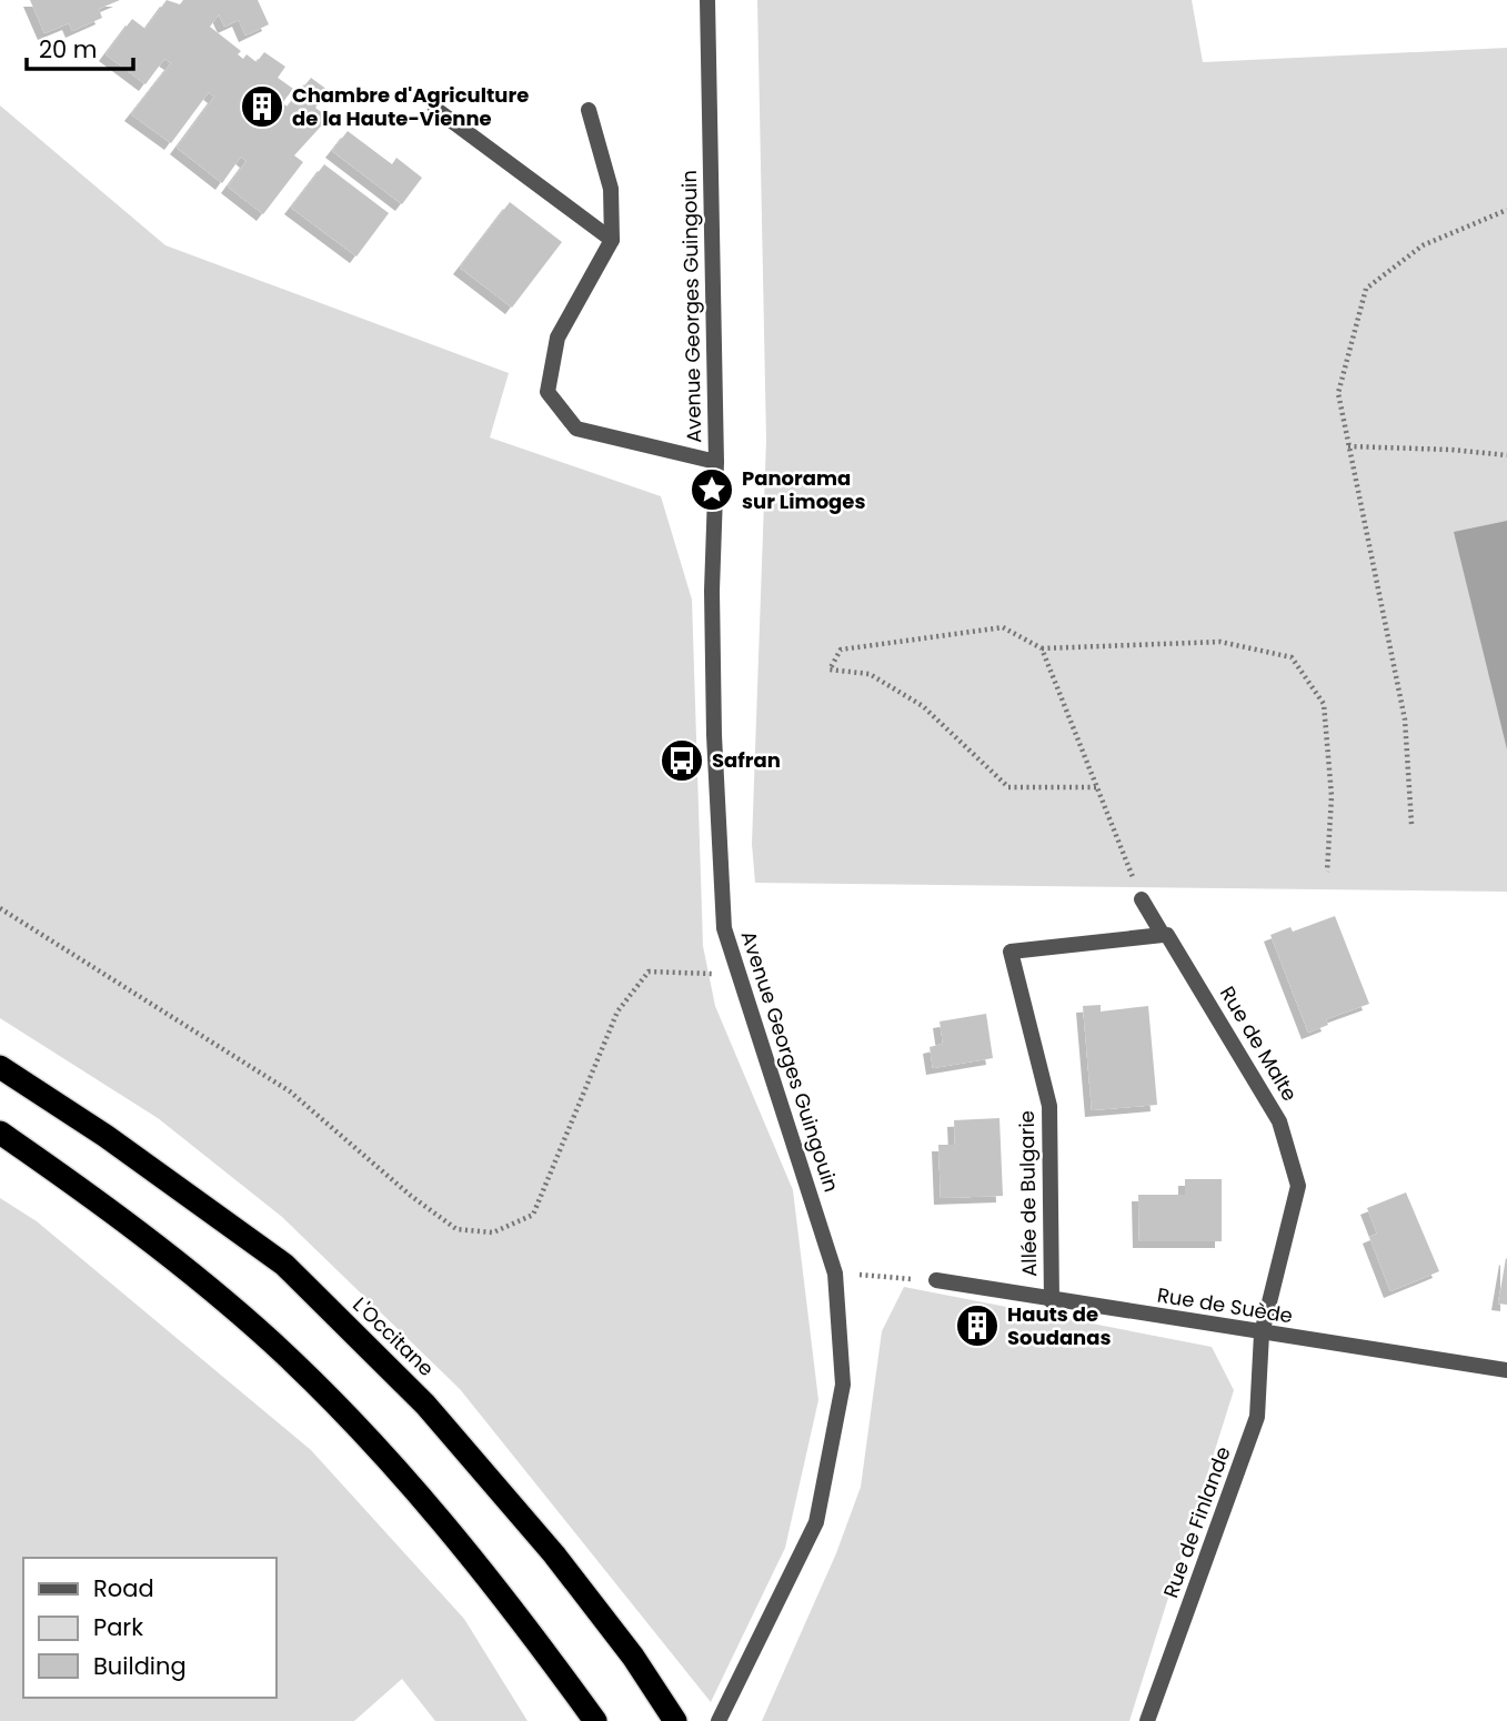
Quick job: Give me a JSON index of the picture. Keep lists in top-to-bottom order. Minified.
{"streets":{"highway":["L'Occitane"],"street":["Avenue Georges Guingouin","Rue de Malte","Allée de Bulgarie","Rue de Suède","Rue de Finlande"]},"crossings":[["Rue de Malte","Allée de Bulgarie"],["Rue de Malte","Rue de Suède"],["Rue de Malte","Rue de Finlande"],["Allée de Bulgarie","Rue de Suède"],["Rue de Suède","Rue de Finlande"]],"places":{"building":["Chambre d'Agriculture de la Haute-Vienne","Hauts de Soudanas"],"place":["Panorama sur Limoges"],"bus stop":["Safran"]},"legend":["Road","Park","Building"],"scale_bar":"20 m"}
